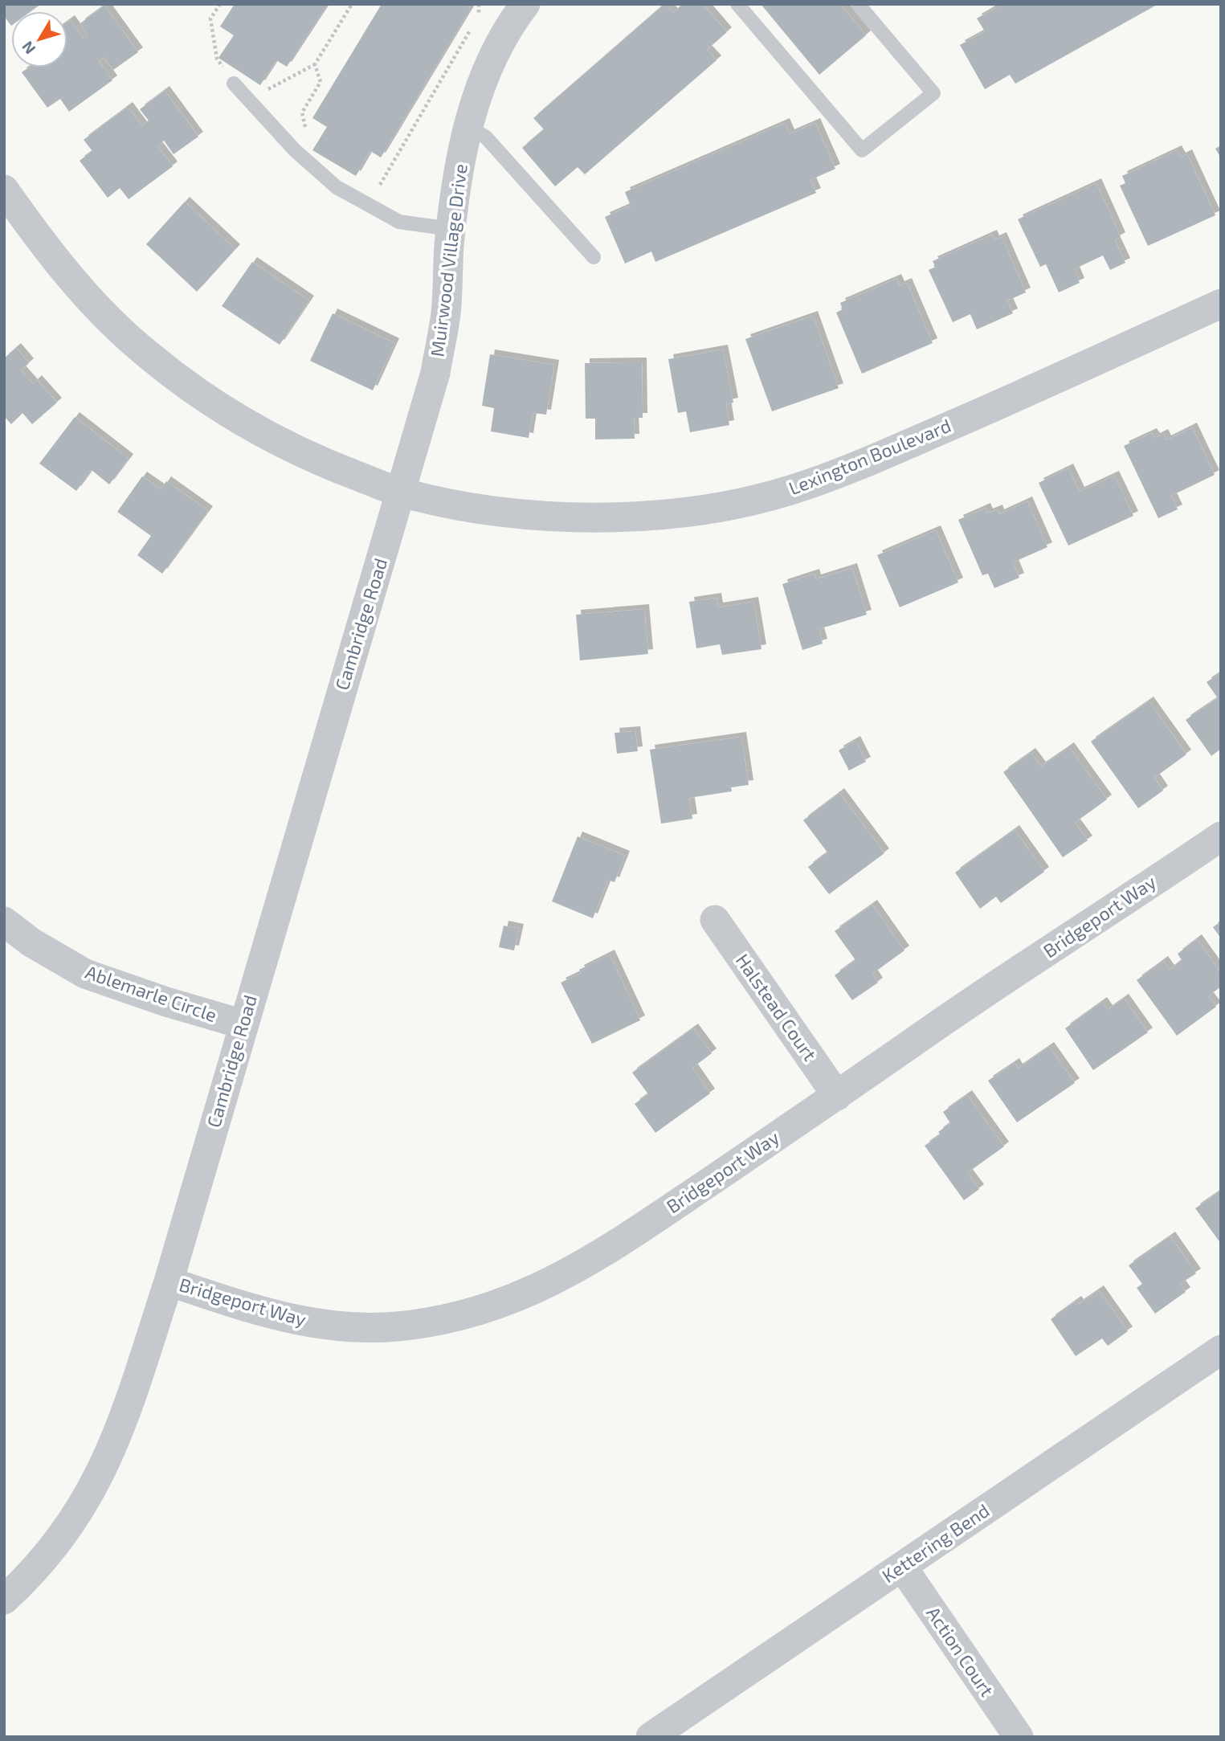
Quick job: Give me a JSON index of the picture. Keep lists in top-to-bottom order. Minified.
{"streets":{"street":["Muirwood Village Drive","Lexington Boulevard","Cambridge Road","Bridgeport Way","Ablemarle Circle","Halstead Court","Kettering Bend","Action Court"]},"crossings":[["Muirwood Village Drive","Lexington Boulevard"],["Muirwood Village Drive","Cambridge Road"],["Lexington Boulevard","Cambridge Road"],["Cambridge Road","Bridgeport Way"],["Cambridge Road","Ablemarle Circle"],["Bridgeport Way","Halstead Court"],["Kettering Bend","Action Court"]],"north":"bottom left"}
